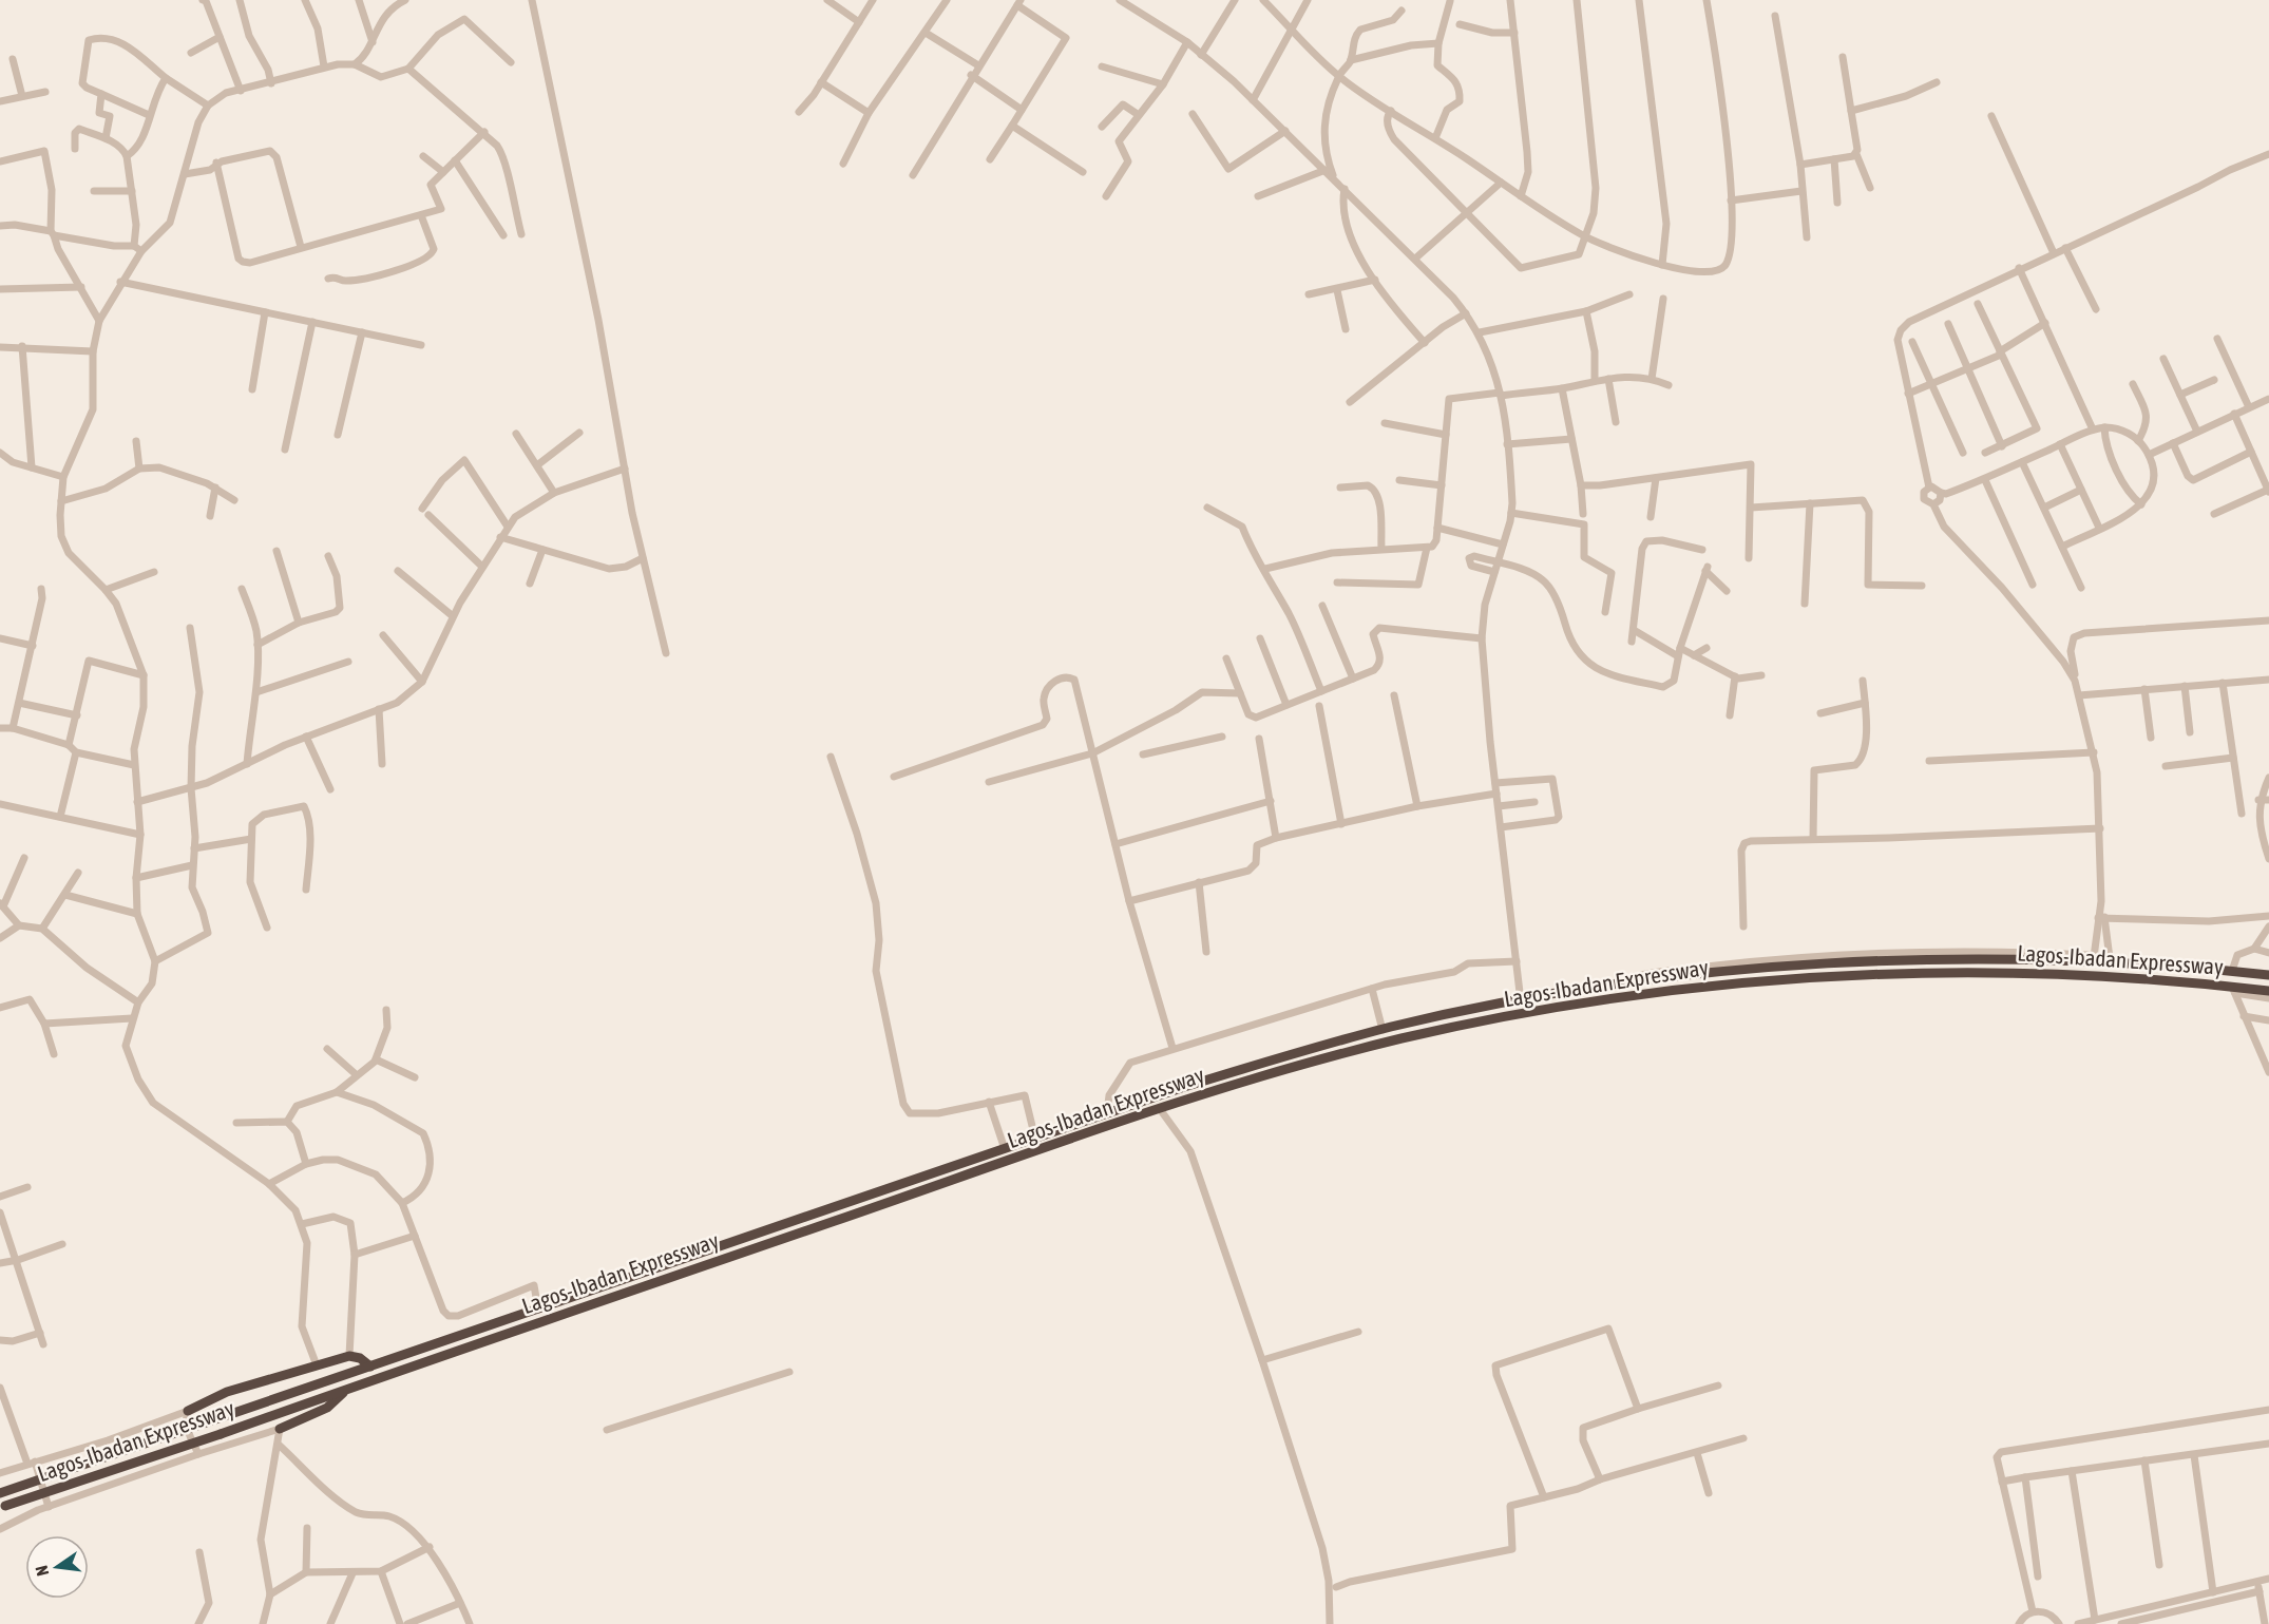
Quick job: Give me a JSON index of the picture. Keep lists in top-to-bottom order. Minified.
{"streets":{"highway":["Lagos-Ibadan Expressway"]},"north":"left"}
